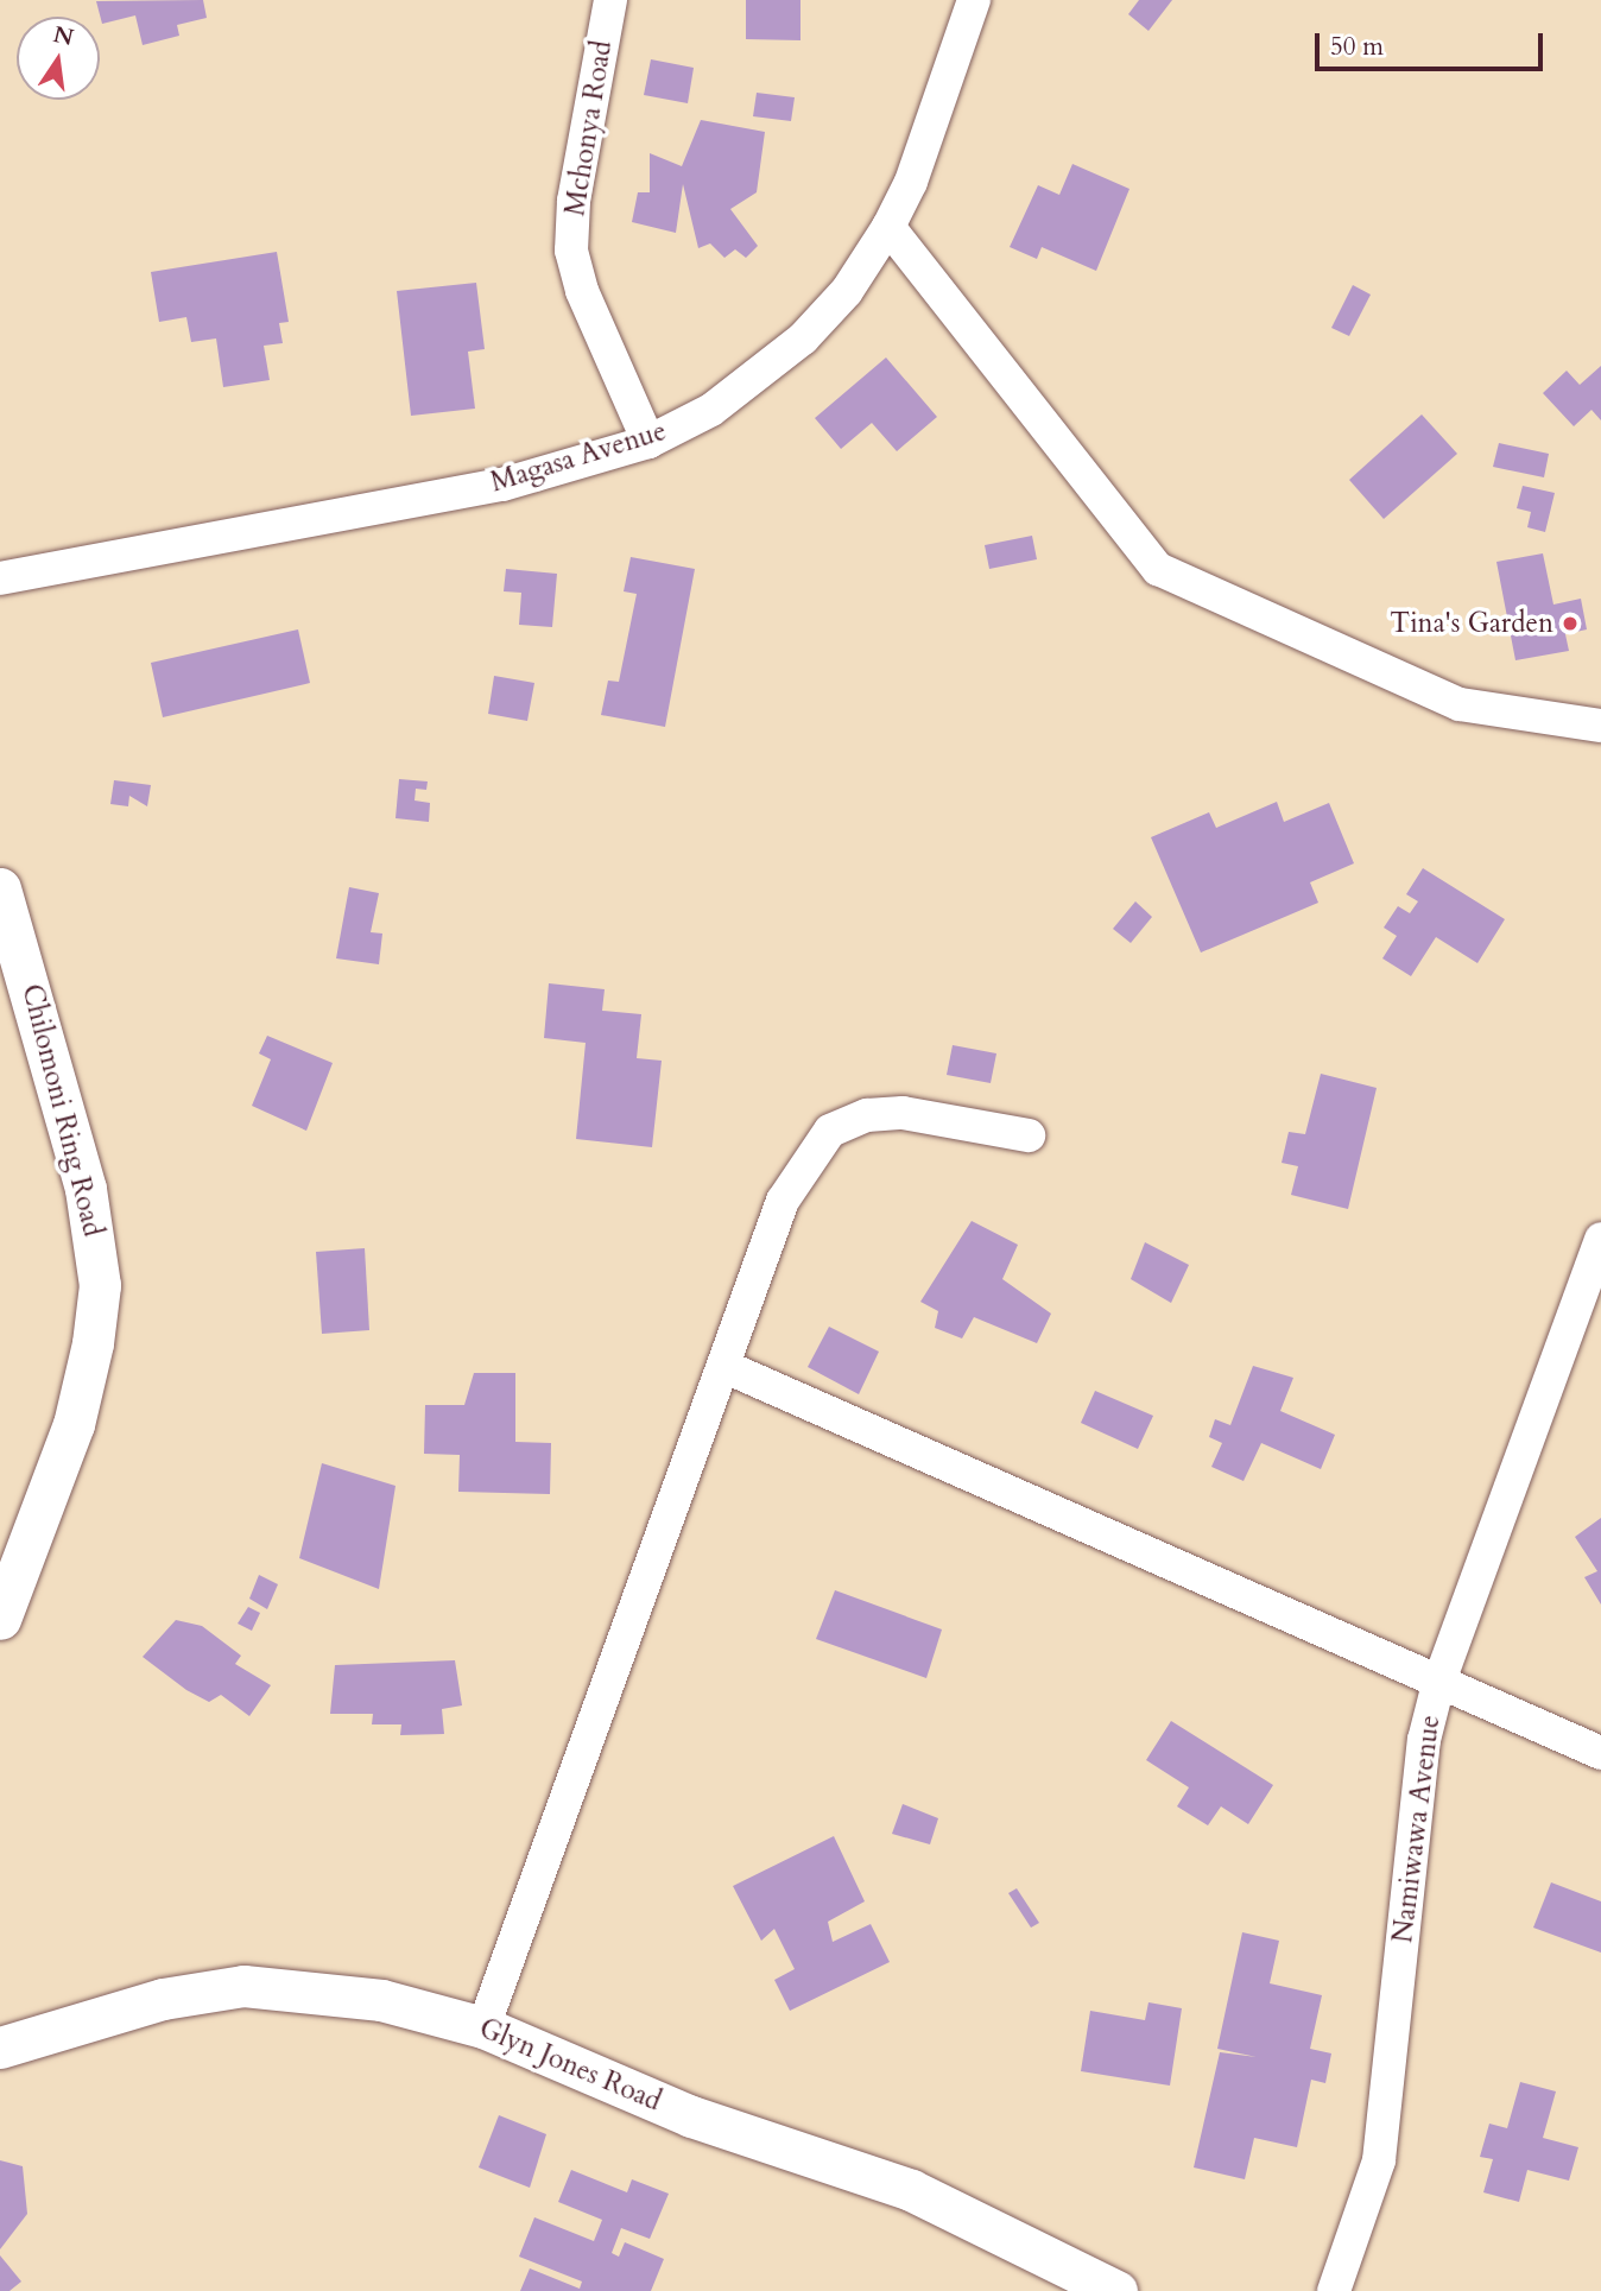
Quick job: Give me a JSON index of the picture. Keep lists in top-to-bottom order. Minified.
{"streets":{"street":["Mchonya Road","Magasa Avenue","Chilomoni Ring Road","Namiwawa Avenue","Glyn Jones Road"]},"crossings":[["Mchonya Road","Magasa Avenue"]],"places":["Tina's Garden"],"scale_bar":"50 m","north":"top"}
